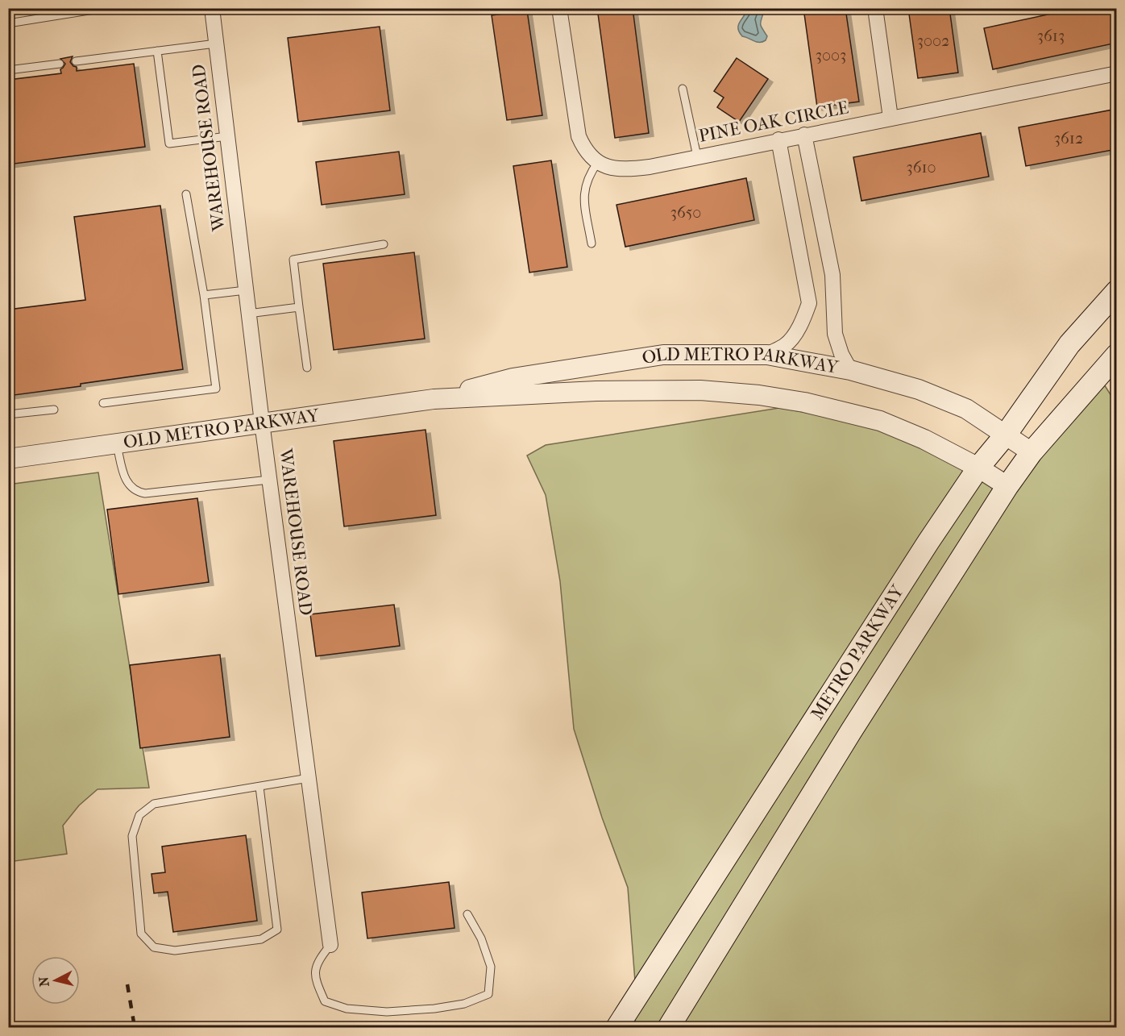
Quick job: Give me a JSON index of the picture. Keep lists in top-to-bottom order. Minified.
{"streets":{"main road":["METRO PARKWAY"],"street":["PINE OAK CIRCLE","WAREHOUSE ROAD","OLD METRO PARKWAY"]},"crossings":[["WAREHOUSE ROAD","OLD METRO PARKWAY"],["OLD METRO PARKWAY","METRO PARKWAY"]],"house_numbers":["3613","3002","3003","3612","3610","3650"],"north":"left"}
